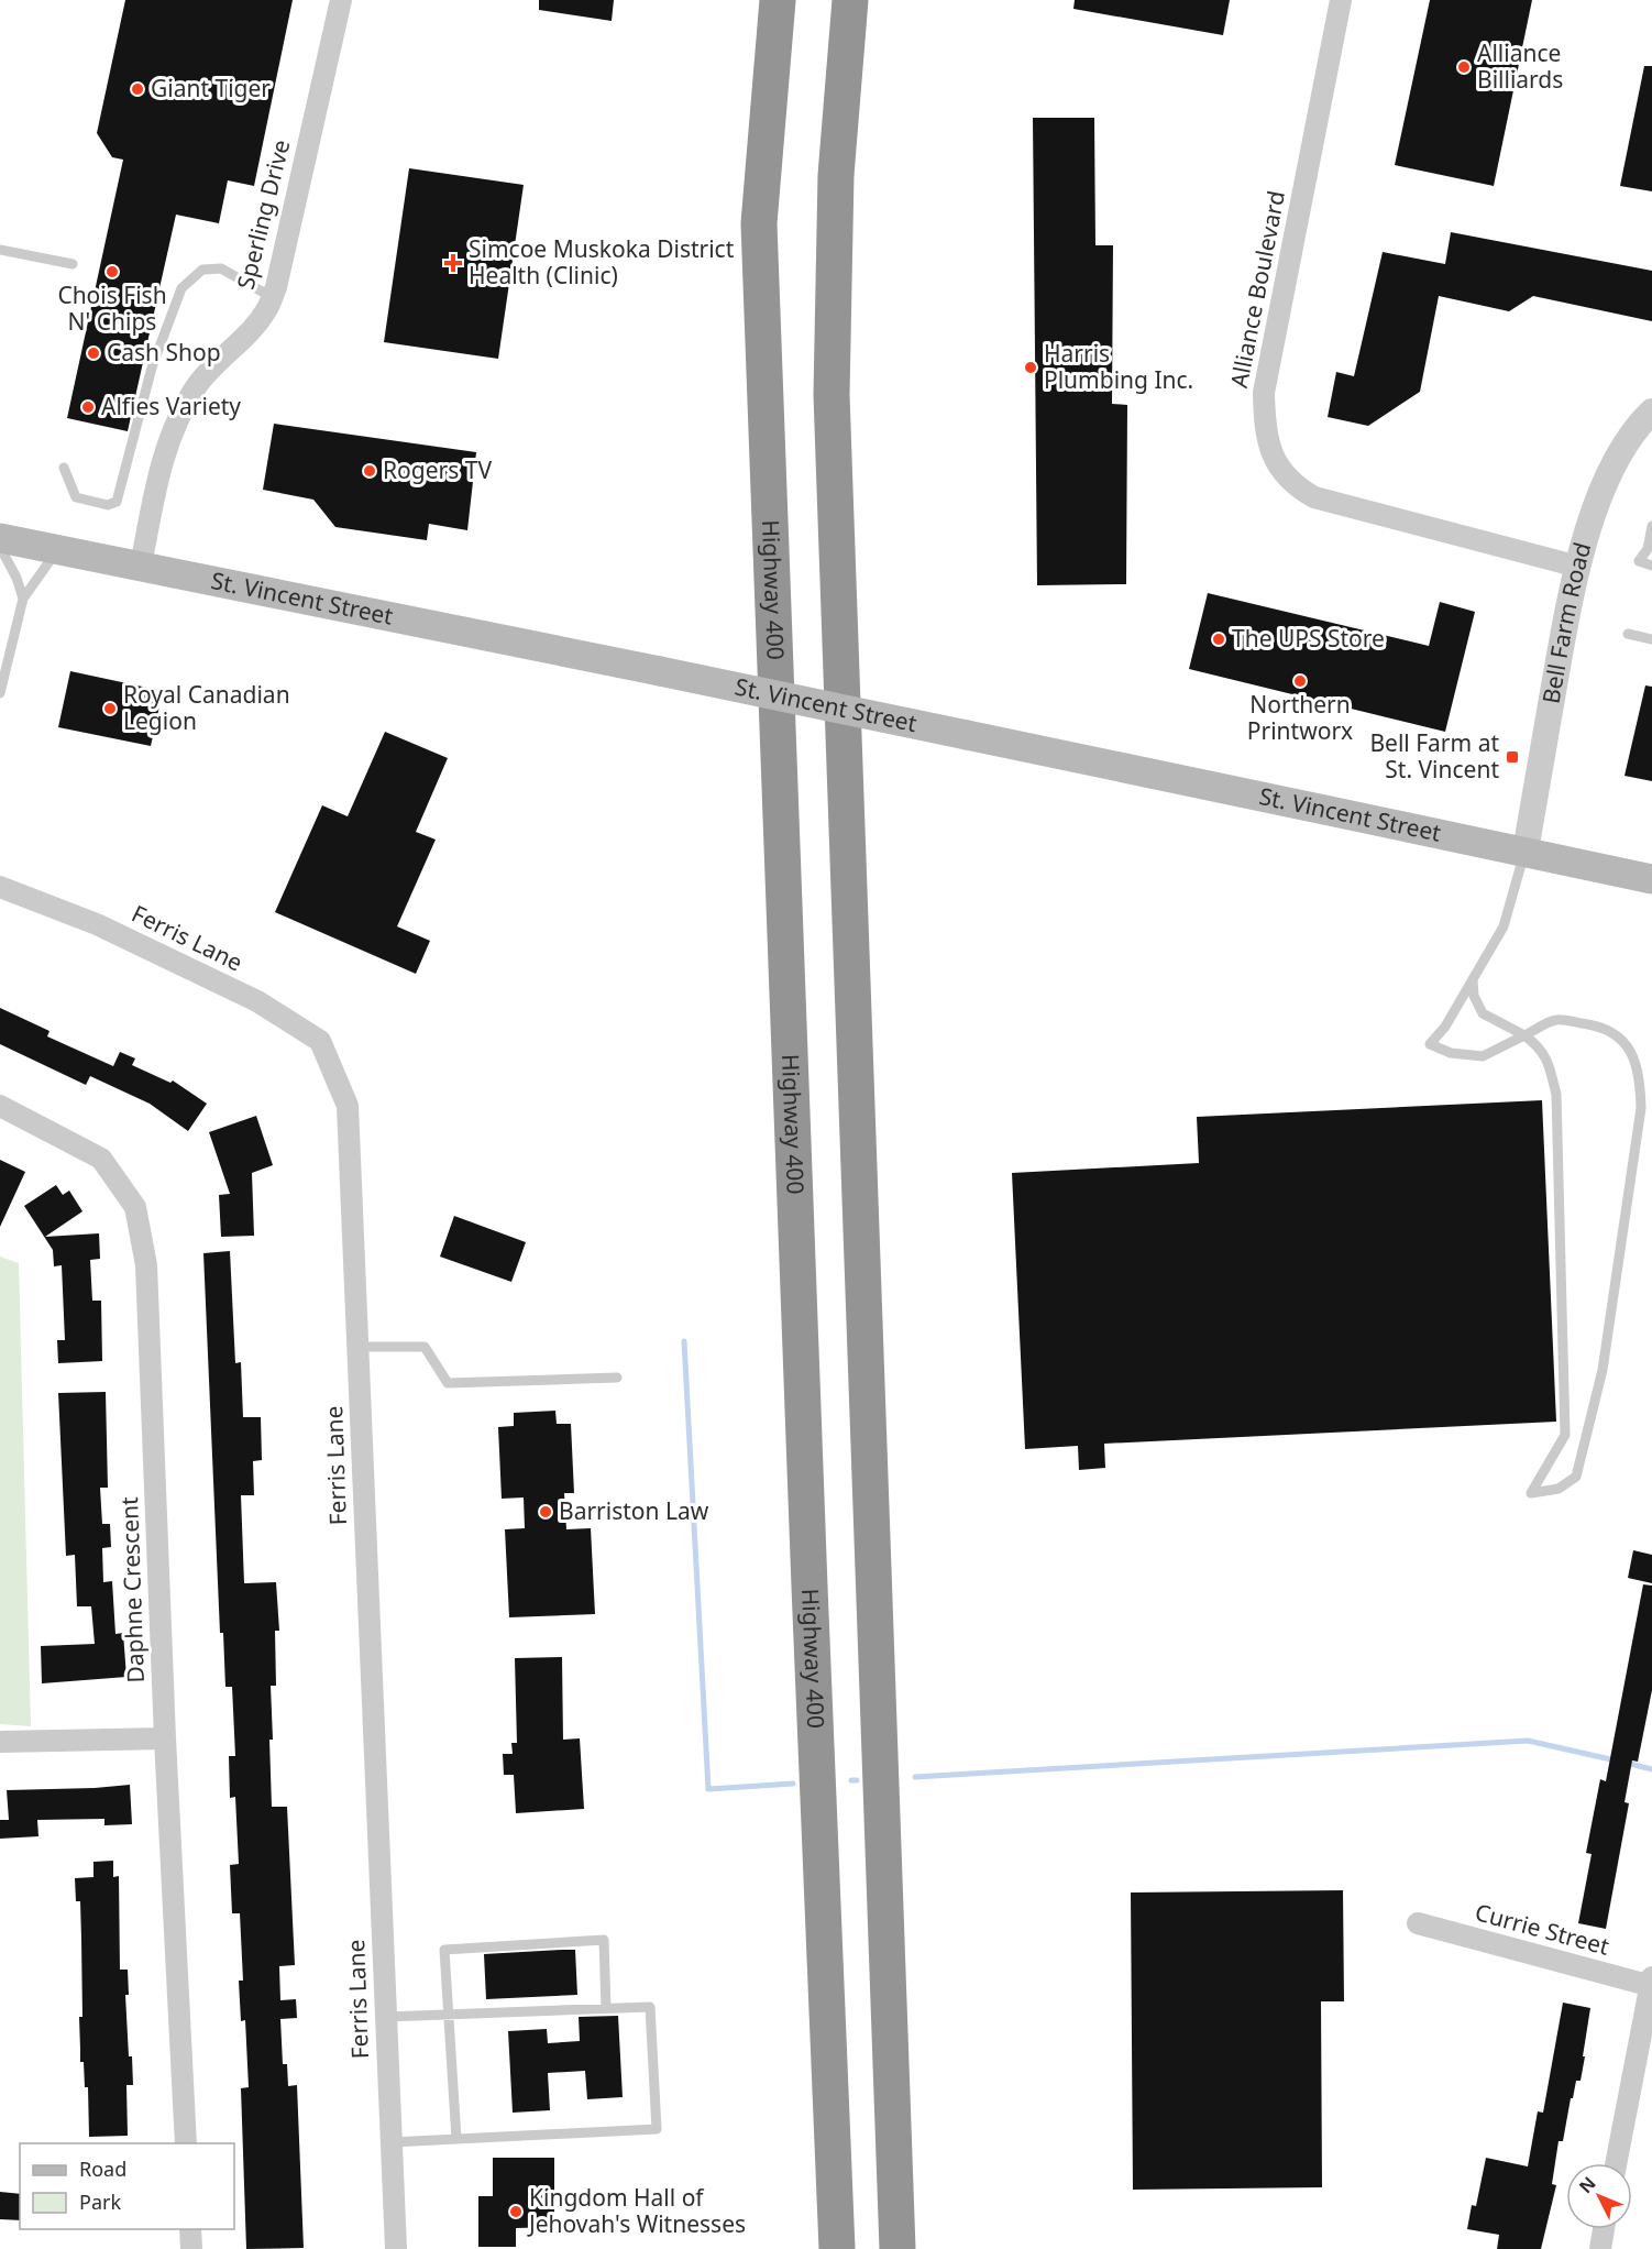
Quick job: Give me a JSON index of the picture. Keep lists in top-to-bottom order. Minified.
{"streets":{"highway":["Highway 400"],"main road":["St. Vincent Street"],"street":["Sperling Drive","Alliance Boulevard","Bell Farm Road","Ferris Lane","Daphne Crescent","Currie Street"]},"crossings":[["Sperling Drive","St. Vincent Street"],["Alliance Boulevard","Bell Farm Road"],["St. Vincent Street","Bell Farm Road"]],"places":{"other":["Alliance Billiards","Giant Tiger","Chois Fish N' Chips","Cash Shop","Harris Plumbing Inc.","Alfies Variety","Rogers TV","The UPS Store","Northern Printworx","Royal Canadian Legion","Barriston Law","Kingdom Hall of Jehovah's Witnesses"],"health":["Simcoe Muskoka District Health (Clinic)"],"transit":["Bell Farm at St. Vincent"]},"legend":["Road","Park"],"north":"top left"}
